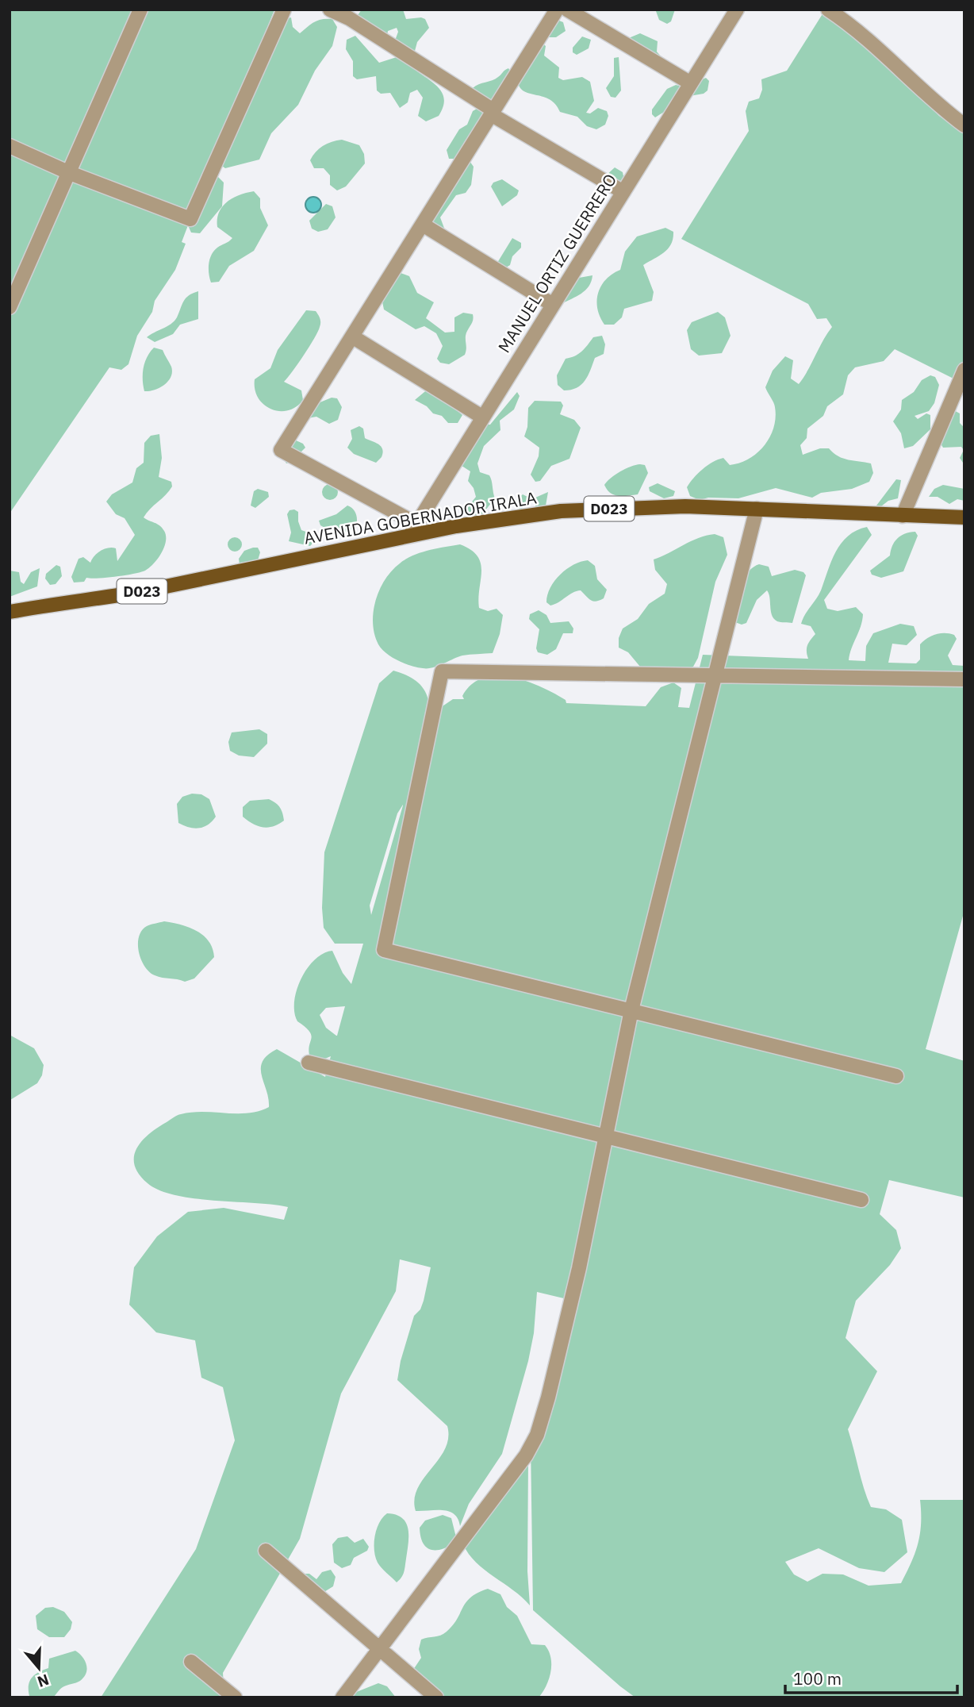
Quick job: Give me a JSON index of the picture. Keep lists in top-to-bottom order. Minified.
{"streets":{"main road":["D023","AVENIDA GOBERNADOR IRALA"],"street":["MANUEL ORTIZ GUERRERO"]},"crossings":[["MANUEL ORTIZ GUERRERO","AVENIDA GOBERNADOR IRALA"]],"scale_bar":"100 m","north":"bottom"}
